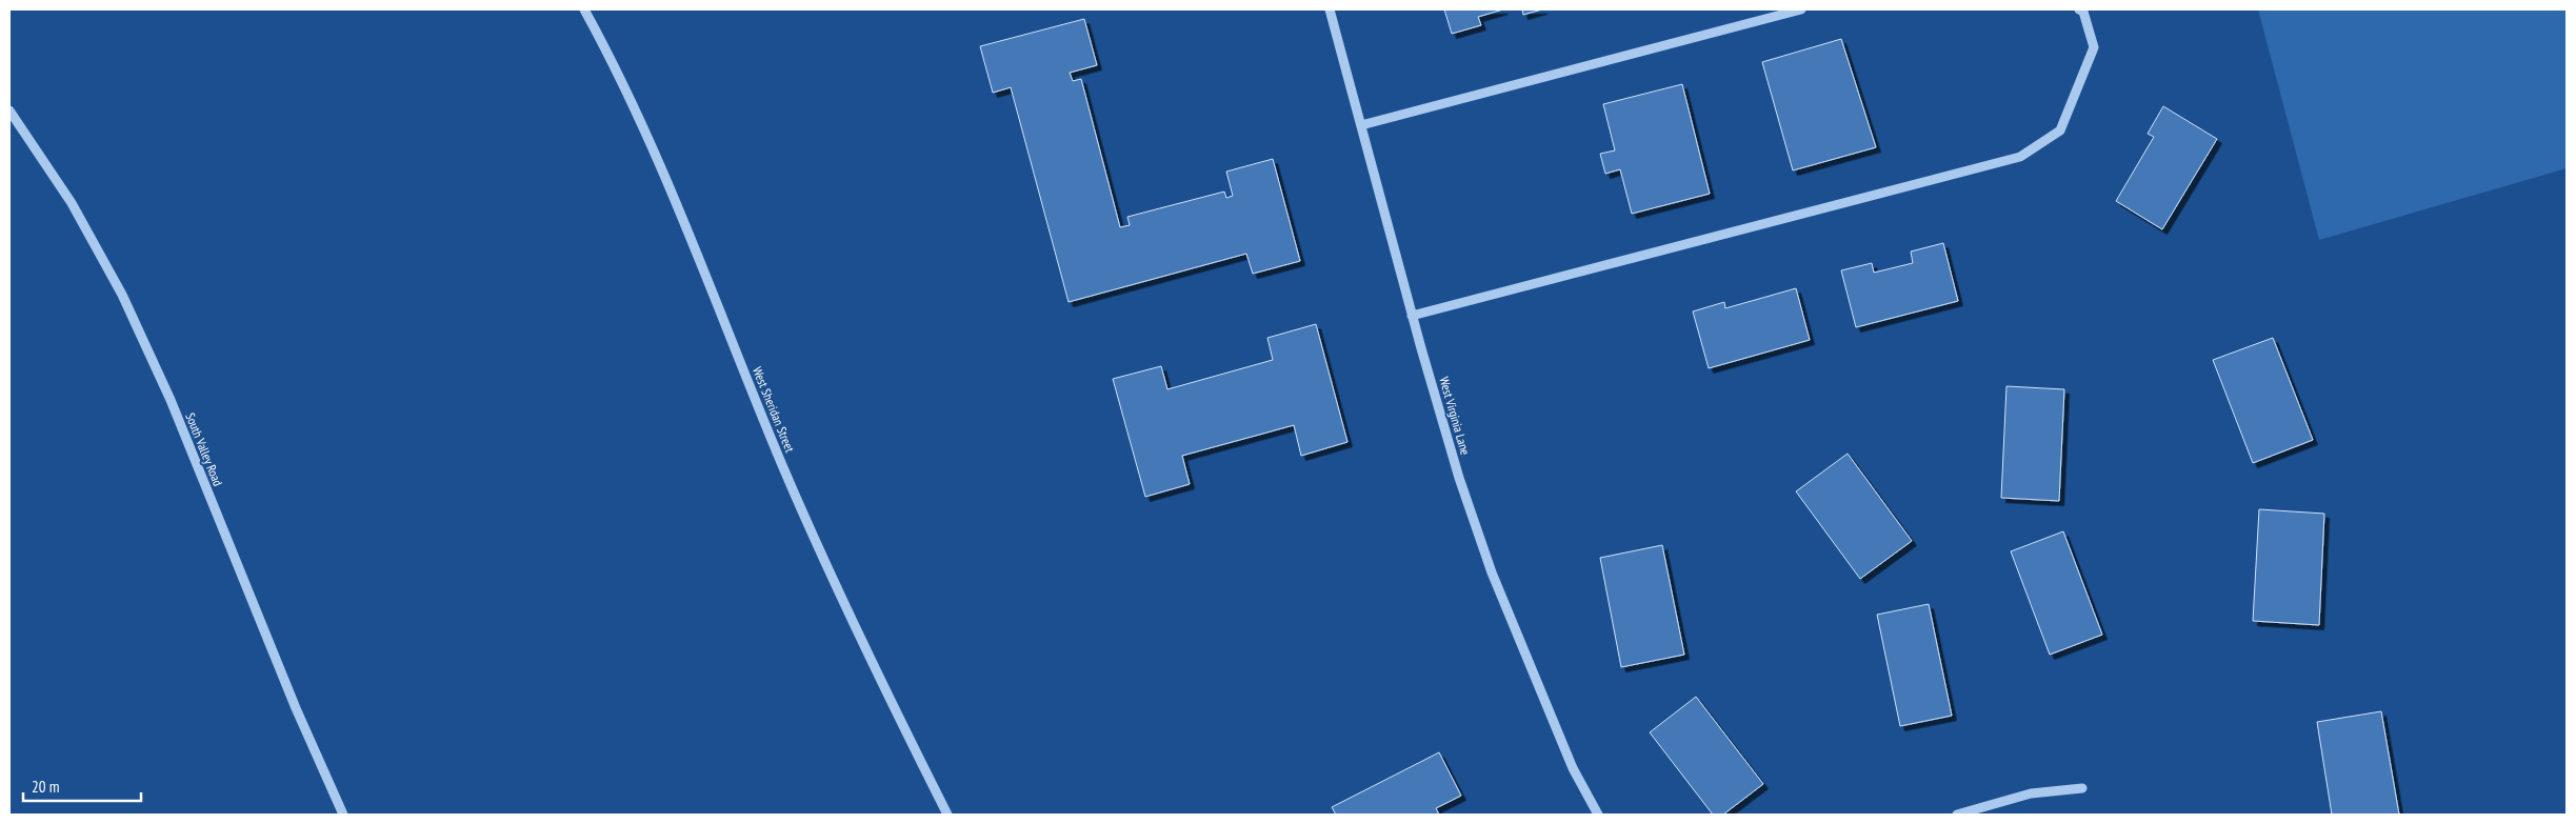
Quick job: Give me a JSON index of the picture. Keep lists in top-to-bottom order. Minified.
{"streets":{"street":["West Sheridan Street","West Virginia Lane","South Valley Road"]},"scale_bar":"20 m"}
